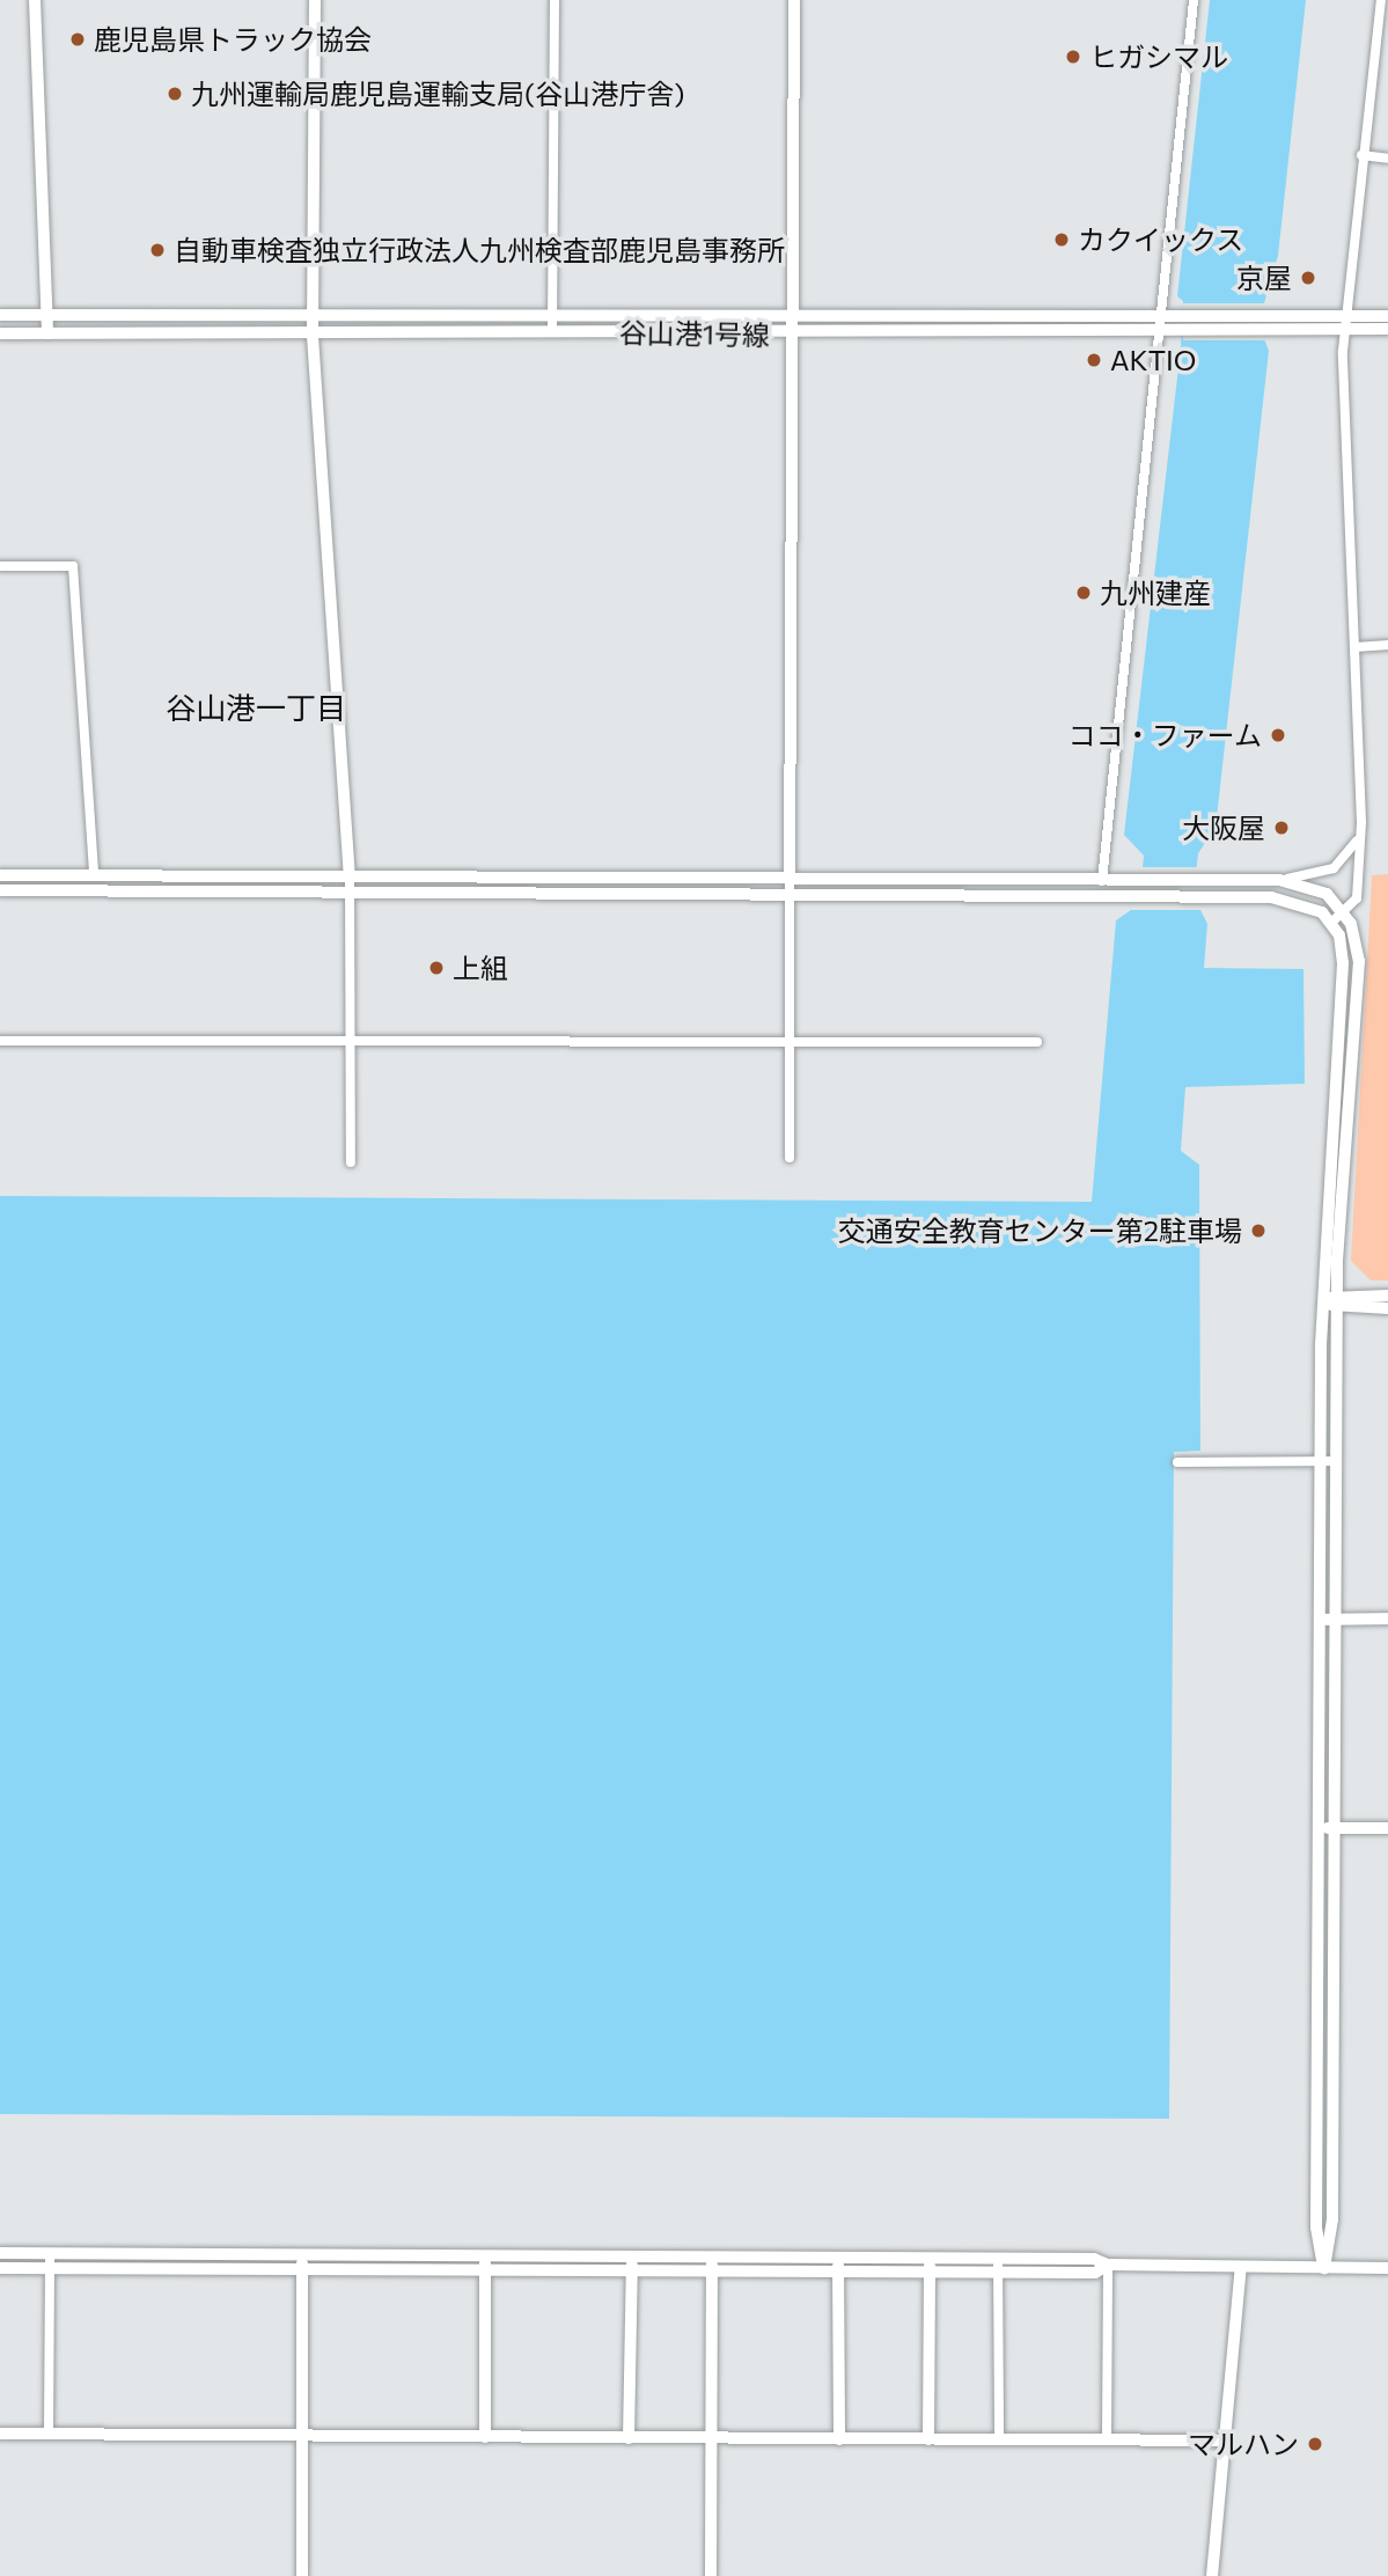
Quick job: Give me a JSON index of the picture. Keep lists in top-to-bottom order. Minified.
{"streets":{"street":["谷山港1号線"]},"districts":["谷山港一丁目"],"places":["鹿児島県トラック協会","ヒガシマル","九州運輸局鹿児島運輸支局(谷山港庁舎)","カクイックス","自動車検査独立行政法人九州検査部鹿児島事務所","京屋","AKTIO","九州建産","ココ・ファーム","大阪屋","上組","交通安全教育センター第2駐車場","マルハン"]}
